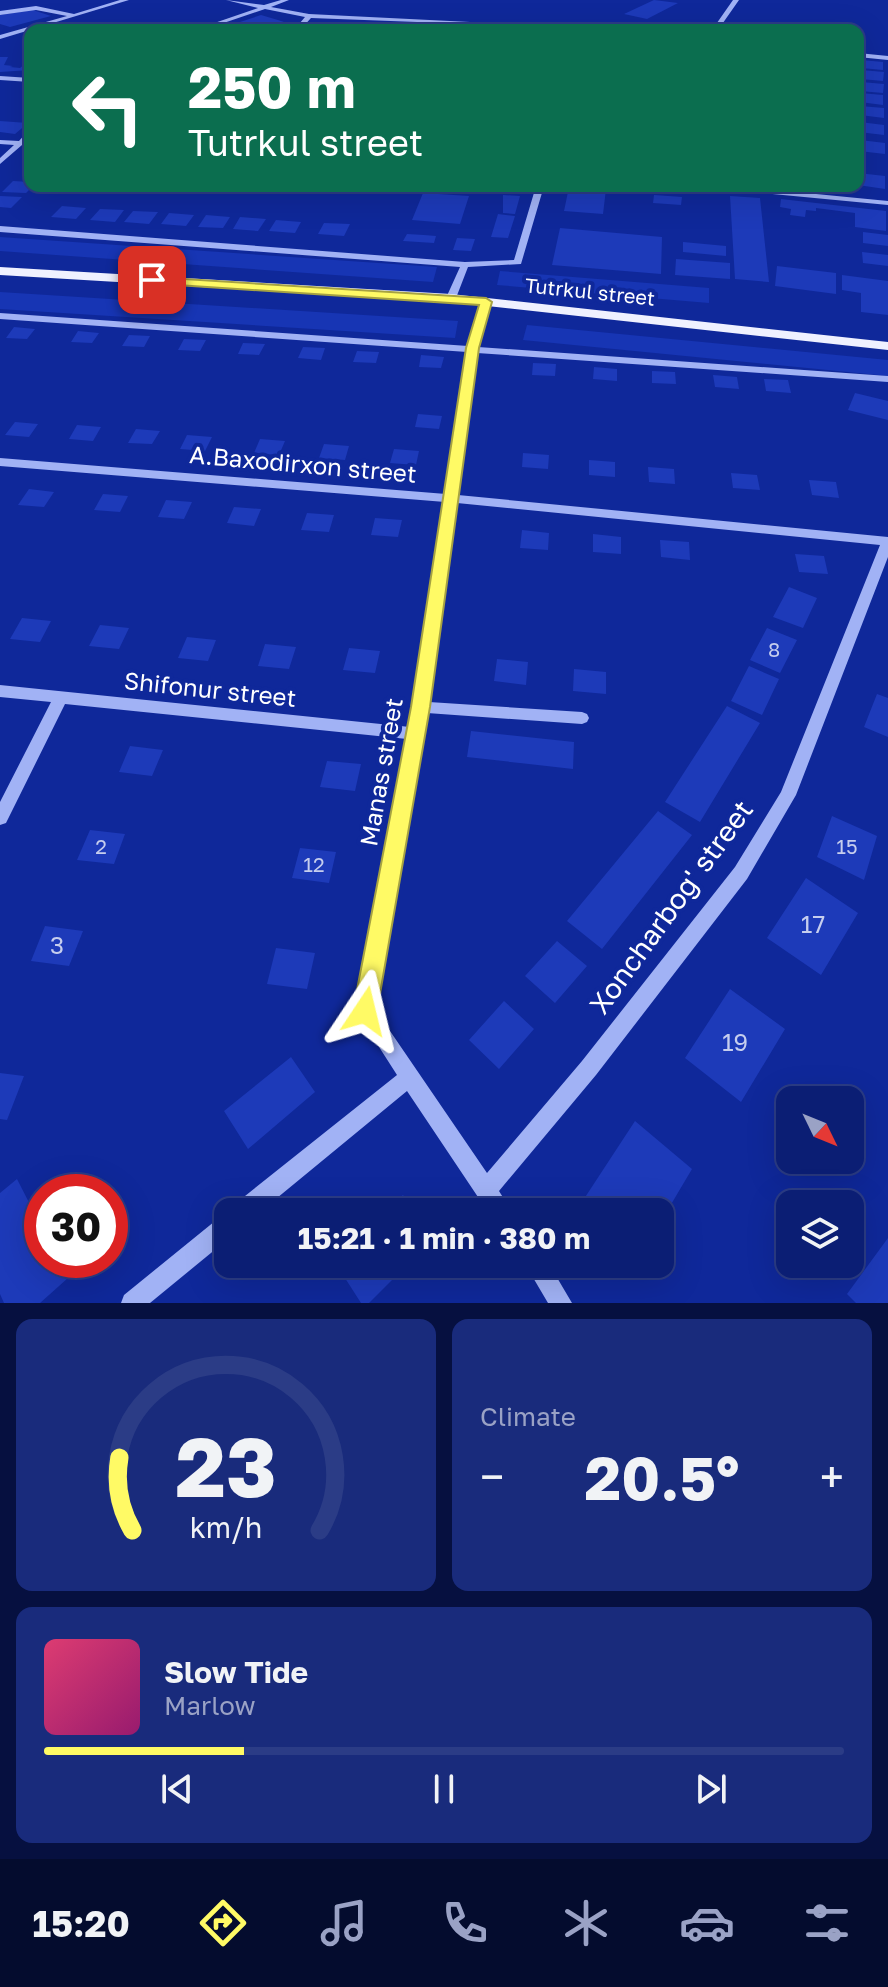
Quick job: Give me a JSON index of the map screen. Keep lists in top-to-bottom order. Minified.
{"streets":{"main road":["Tutrkul street"],"street":["A.Baxodirxon street","Shifonur street","Manas street","Xoncharbog' street"]},"crossings":[["Tutrkul street","Manas street"],["A.Baxodirxon street","Manas street"],["A.Baxodirxon street","Xoncharbog' street"],["Shifonur street","Manas street"],["Manas street","Xoncharbog' street"]],"house_numbers":["8","2","15","12","17","3","19"],"north":"bottom right","page":{"turn":["250 m","Tutrkul street"],"limit":"30","trip":"15:21 · 1 min · 380 m","tile":"Climate","heat":["−","20.5°","+"],"song":["Slow Tide","Marlow"],"tabs":"15:20","gauge":["23","km/h"]}}
